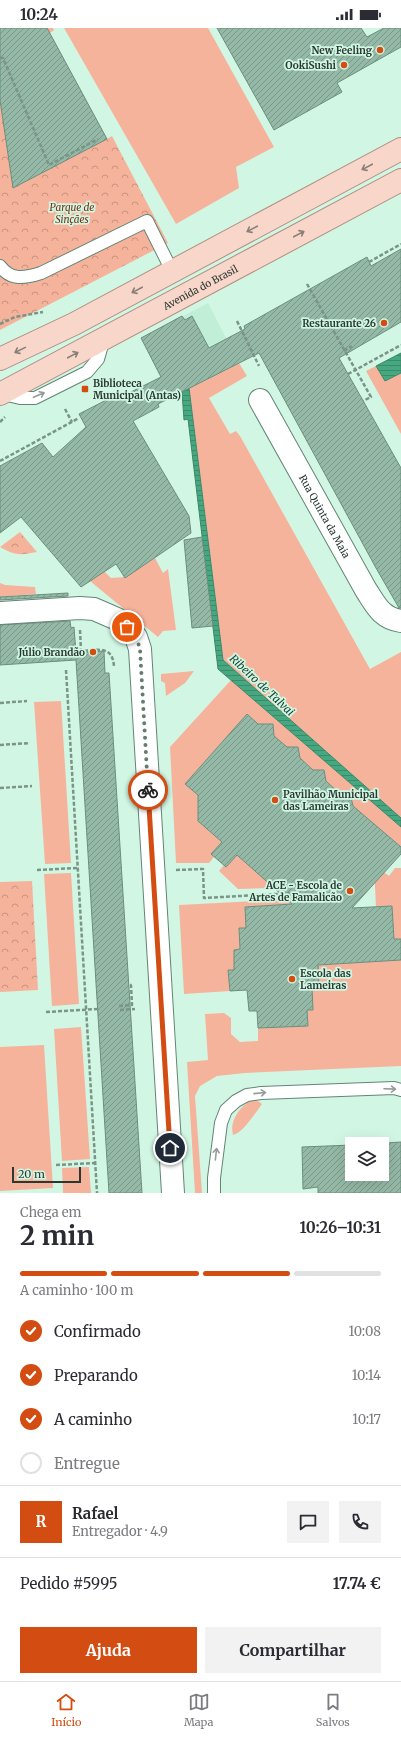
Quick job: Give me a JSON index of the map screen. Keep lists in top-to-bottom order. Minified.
{"streets":{"main road":["Avenida do Brasil"],"street":["Rua Quinta da Maia"]},"water":["Ribeiro de Talvai"],"parks":["Parque de Sinçães"],"places":{"other":["New Feeling","OokiSushi","Restaurante 26","Júlio Brandão","Pavilhão Municipal das Lameiras","ACE - Escola de Artes de Famalicão","Escola das Lameiras"],"transit":["Biblioteca Municipal (Antas)"]},"scale_bar":"20 m","page":{"status":"10:24","scale":"20 m","heading":["2 min","Chega em","10:26–10:31"],"panel":["Rafael","Entregador · 4.9","Pedido #5995","17.74 €"],"bar":"A caminho · 100 m","list":[["Confirmado","10:08"],["Preparando","10:14"],["A caminho","10:17"],"Entregue"],"round":"R","buttons":["Ajuda","Compartilhar"],"tabs":["Início","Mapa","Salvos"]}}
